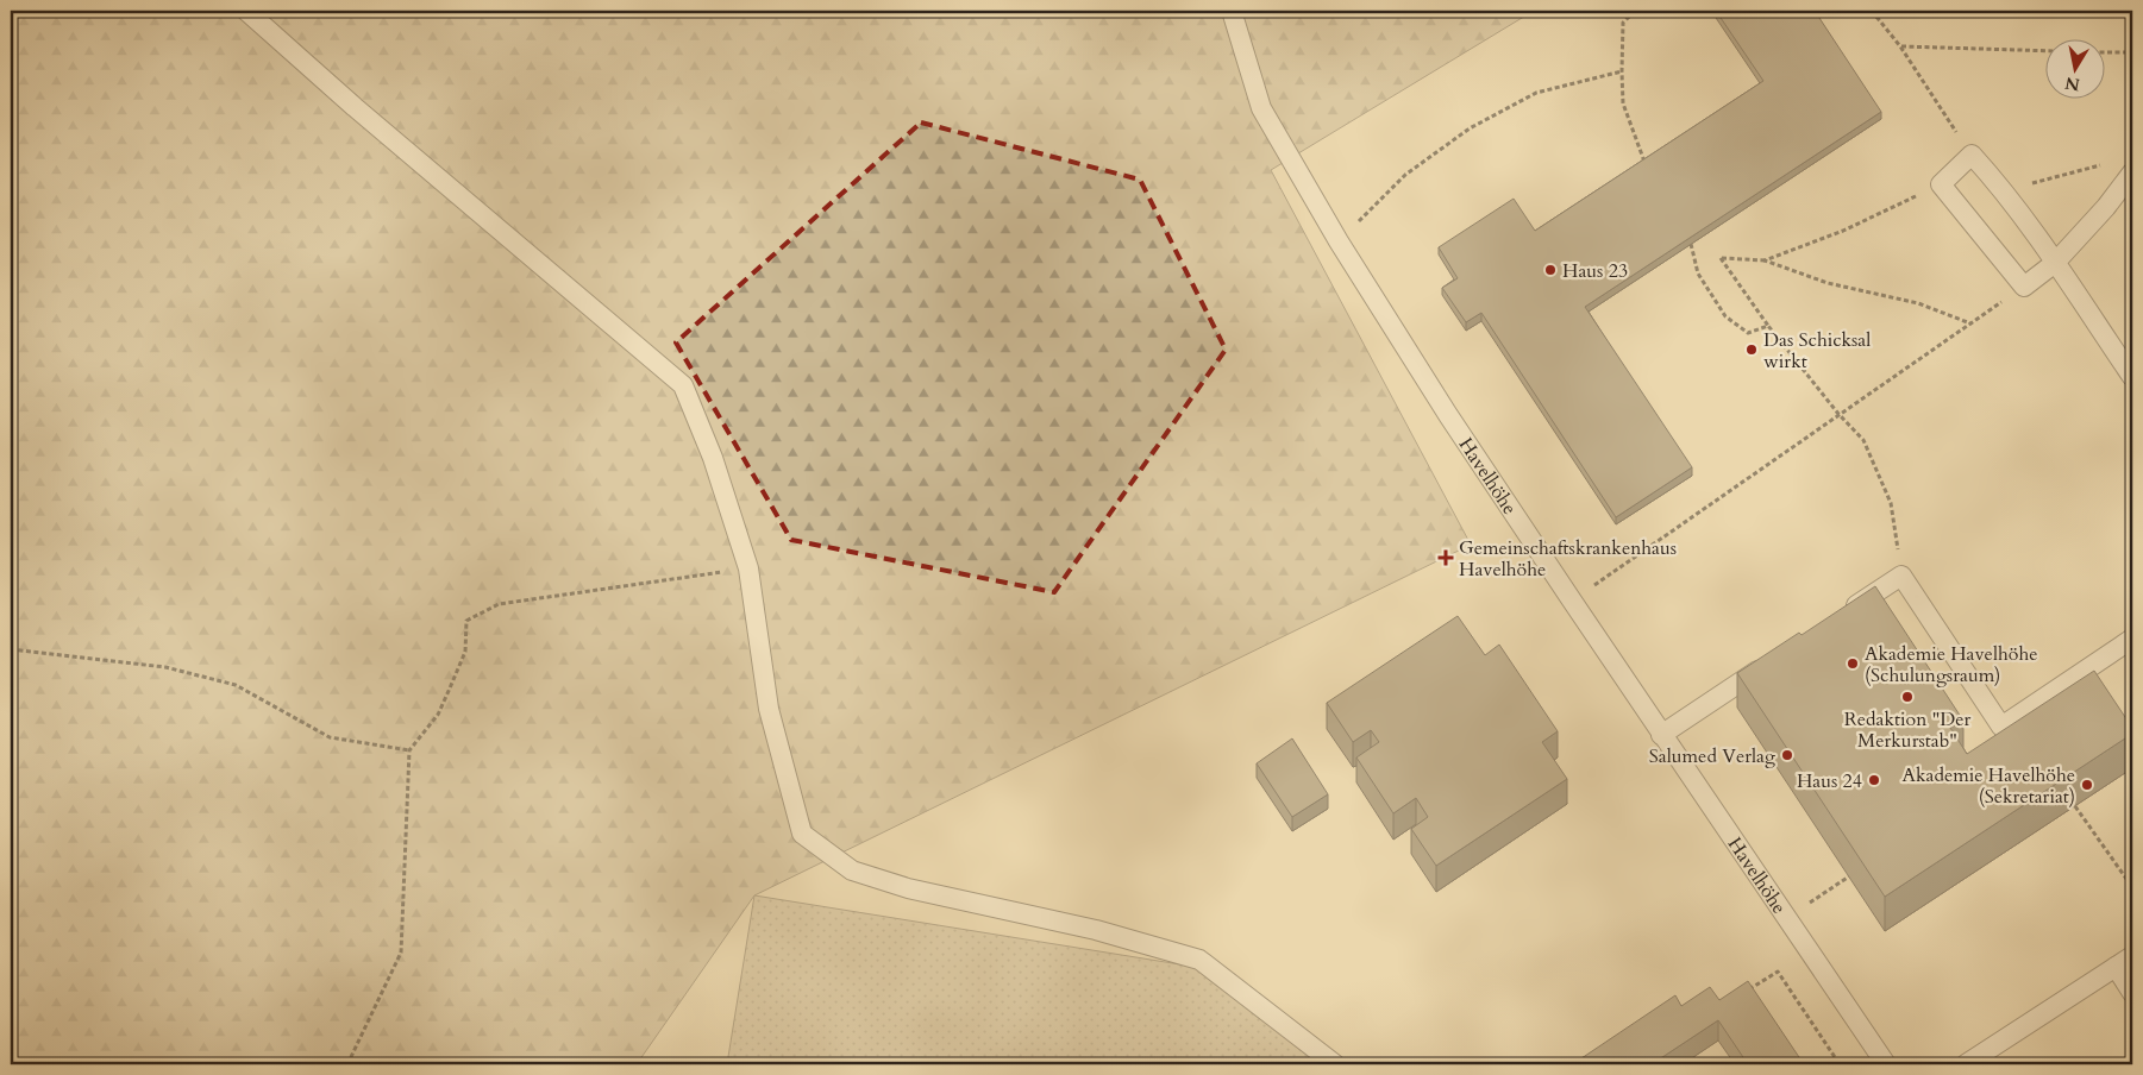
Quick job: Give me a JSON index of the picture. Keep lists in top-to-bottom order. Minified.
{"streets":{"lane":["Havelhöhe"]},"places":{"other":["Haus 23","Das Schicksal wirkt","Akademie Havelhöhe (Schulungsraum)","Redaktion \"Der Merkurstab\"","Salumed Verlag","Haus 24","Akademie Havelhöhe (Sekretariat)"],"health":["Gemeinschaftskrankenhaus Havelhöhe"]},"north":"bottom"}
